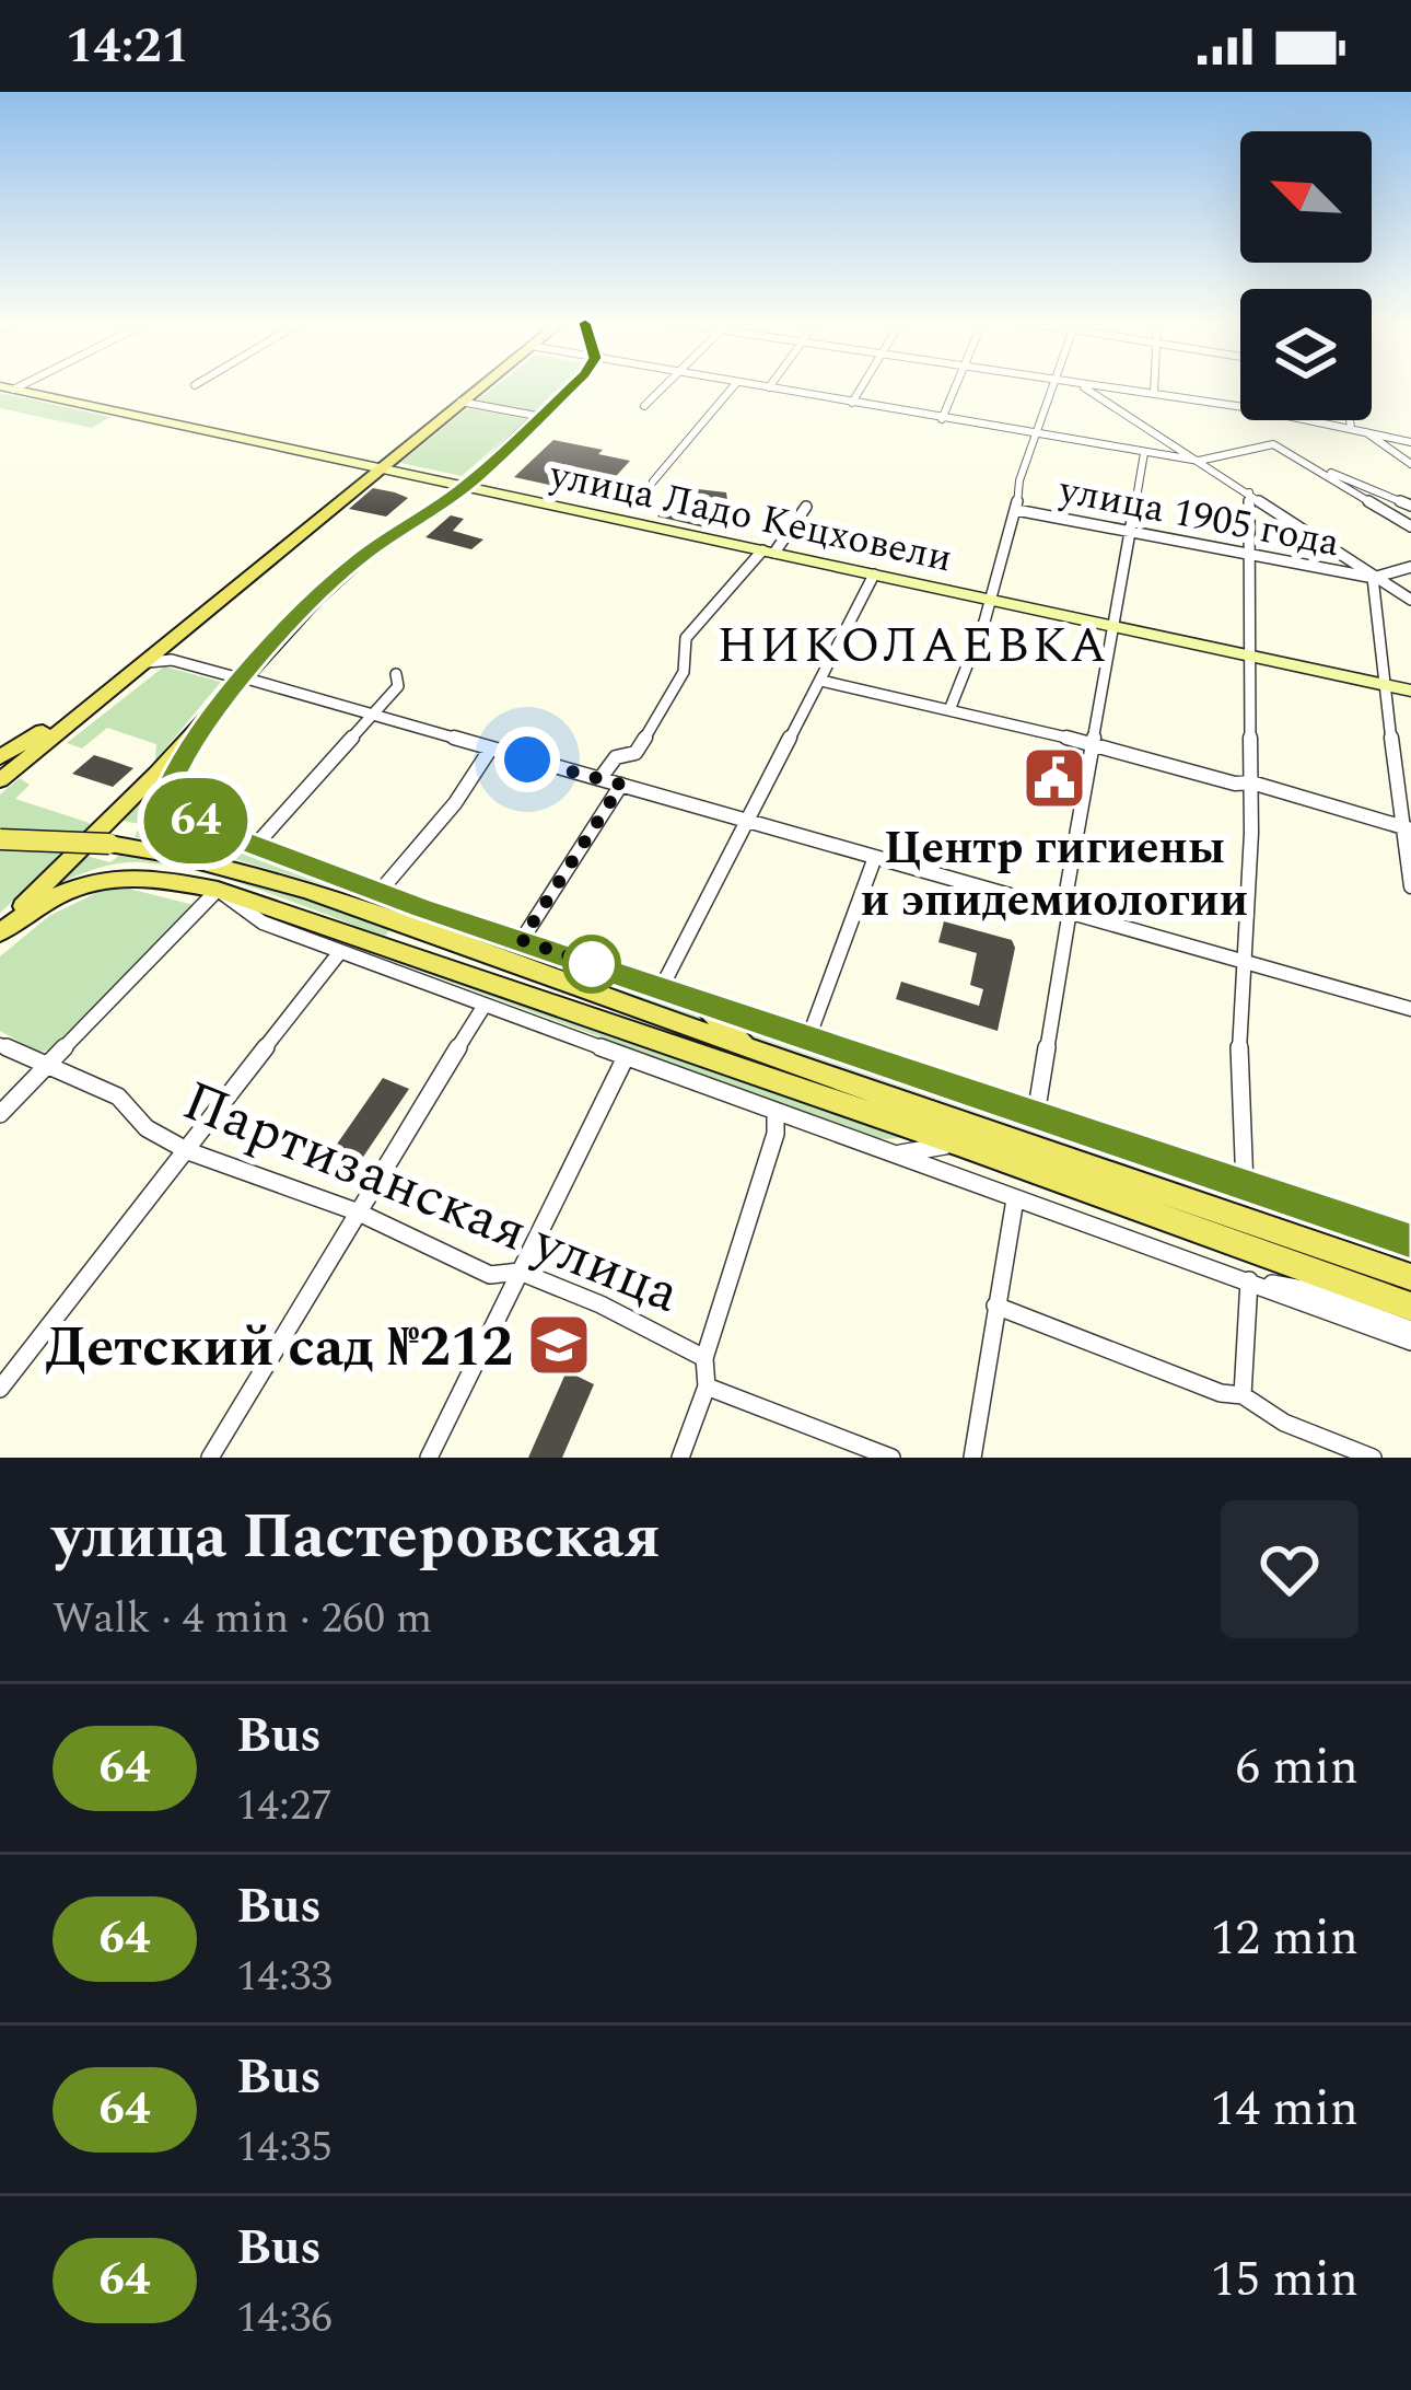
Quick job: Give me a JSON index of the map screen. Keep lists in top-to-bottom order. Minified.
{"streets":{"main road":["улица Ладо Кецховели"],"street":["улица 1905 года","Партизанская улица"]},"districts":["НИКОЛАЕВКА"],"places":{"public building":["Центр гигиены и эпидемиологии"],"school or university":["Детский сад №212"]},"lines":["bus line 64"],"north":"top left","page":{"status":"14:21","on_map":"64","heading":["улица Пастеровская","Walk · 4 min · 260 m"],"list":[{"mark":"64","name":"Bus","note":"14:27","value":"6 min"},{"mark":"64","name":"Bus","note":"14:33","value":"12 min"},{"mark":"64","name":"Bus","note":"14:35","value":"14 min"},{"mark":"64","name":"Bus","note":"14:36","value":"15 min"}]}}
